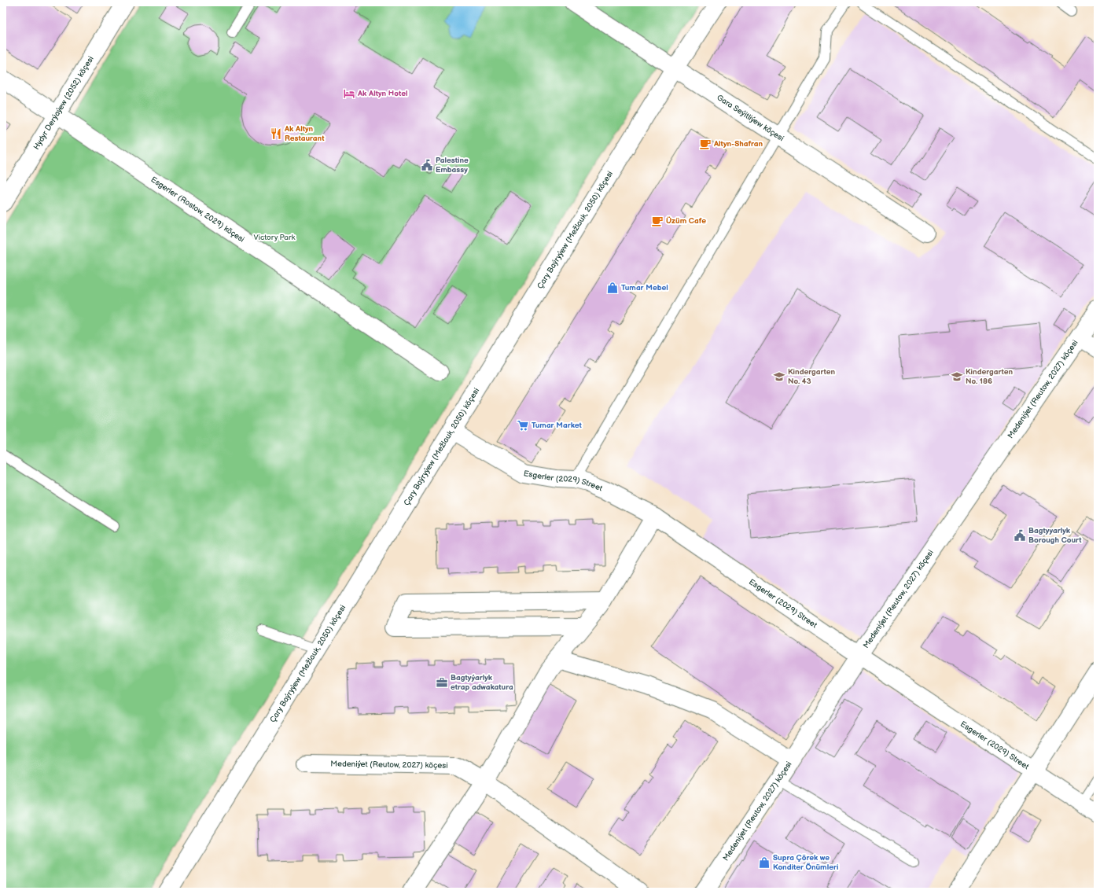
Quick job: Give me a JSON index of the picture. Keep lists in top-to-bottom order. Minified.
{"streets":{"street":["Hydyr Derýaýew (2052) köçesi","Gara Seýitliýew köçesi","Esgerler (Rostow, 2029) köçesi","Çary Baýryýew (Mežlauk, 2050) köçesi","Medeniýet (Reutow, 2027) köçesi","Esgerler (2029) Street"]},"crossings":[["Hydyr Derýaýew (2052) köçesi","Esgerler (Rostow, 2029) köçesi"],["Gara Seýitliýew köçesi","Çary Baýryýew (Mežlauk, 2050) köçesi"],["Çary Baýryýew (Mežlauk, 2050) köçesi","Esgerler (2029) Street"],["Medeniýet (Reutow, 2027) köçesi","Esgerler (2029) Street"]],"parks":["Victory Park"],"places":{"hotel":["Ak Altyn Hotel"],"restaurant":["Ak Altyn Restaurant"],"cafe":["Altyn-Shafran","Üzüm Cafe"],"public building":["Palestine Embassy","Bagtyyarlyk Borough Court"],"shop":["Tumar Mebel","Supra Çörek we Konditer Önümleri"],"school or university":["Kindergarten No. 43","Kindergarten No. 186"],"supermarket":["Tumar Market"],"office":["Bagtyýarlyk etrap adwakatura"]}}
